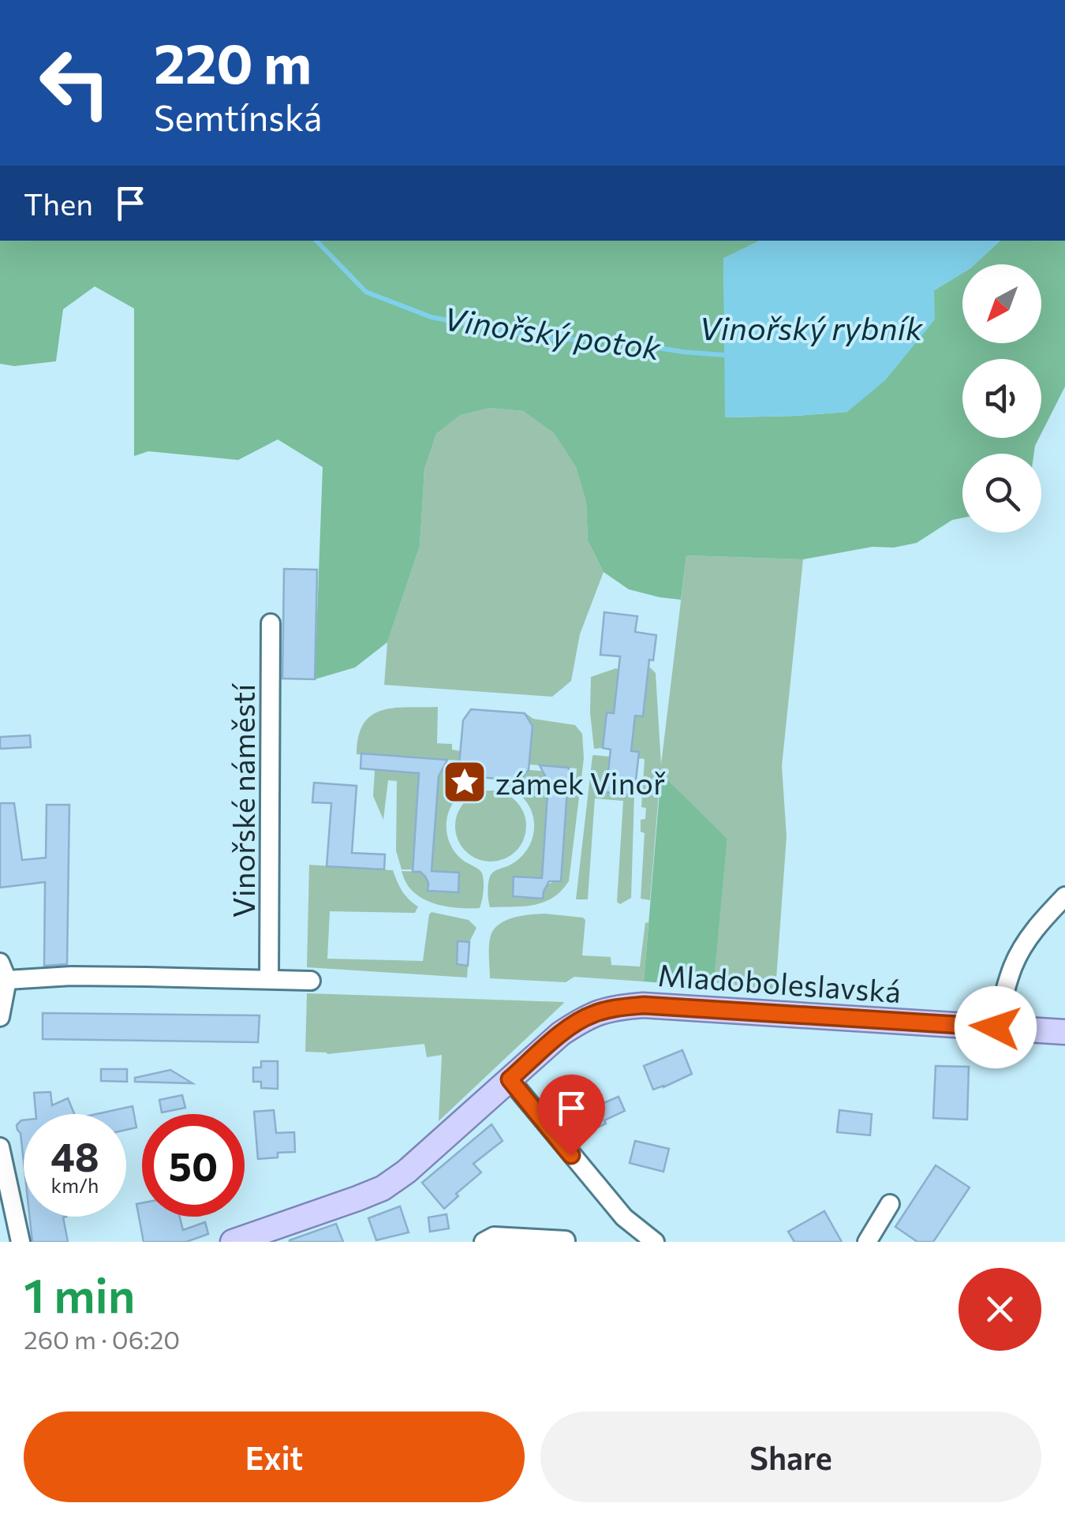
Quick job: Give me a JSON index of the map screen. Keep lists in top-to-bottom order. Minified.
{"streets":{"main road":["Mladoboleslavská"],"street":["Vinořské náměstí"]},"water":["Vinořský rybník","Vinořský potok"],"places":{"place":["zámek Vinoř"]},"north":"bottom left","page":{"turn":["220 m","Semtínská"],"then":"Then","speed":"48 km/h","limit":"50","heading":["1 min","260 m · 06:20"],"buttons":["Exit","Share"]}}
